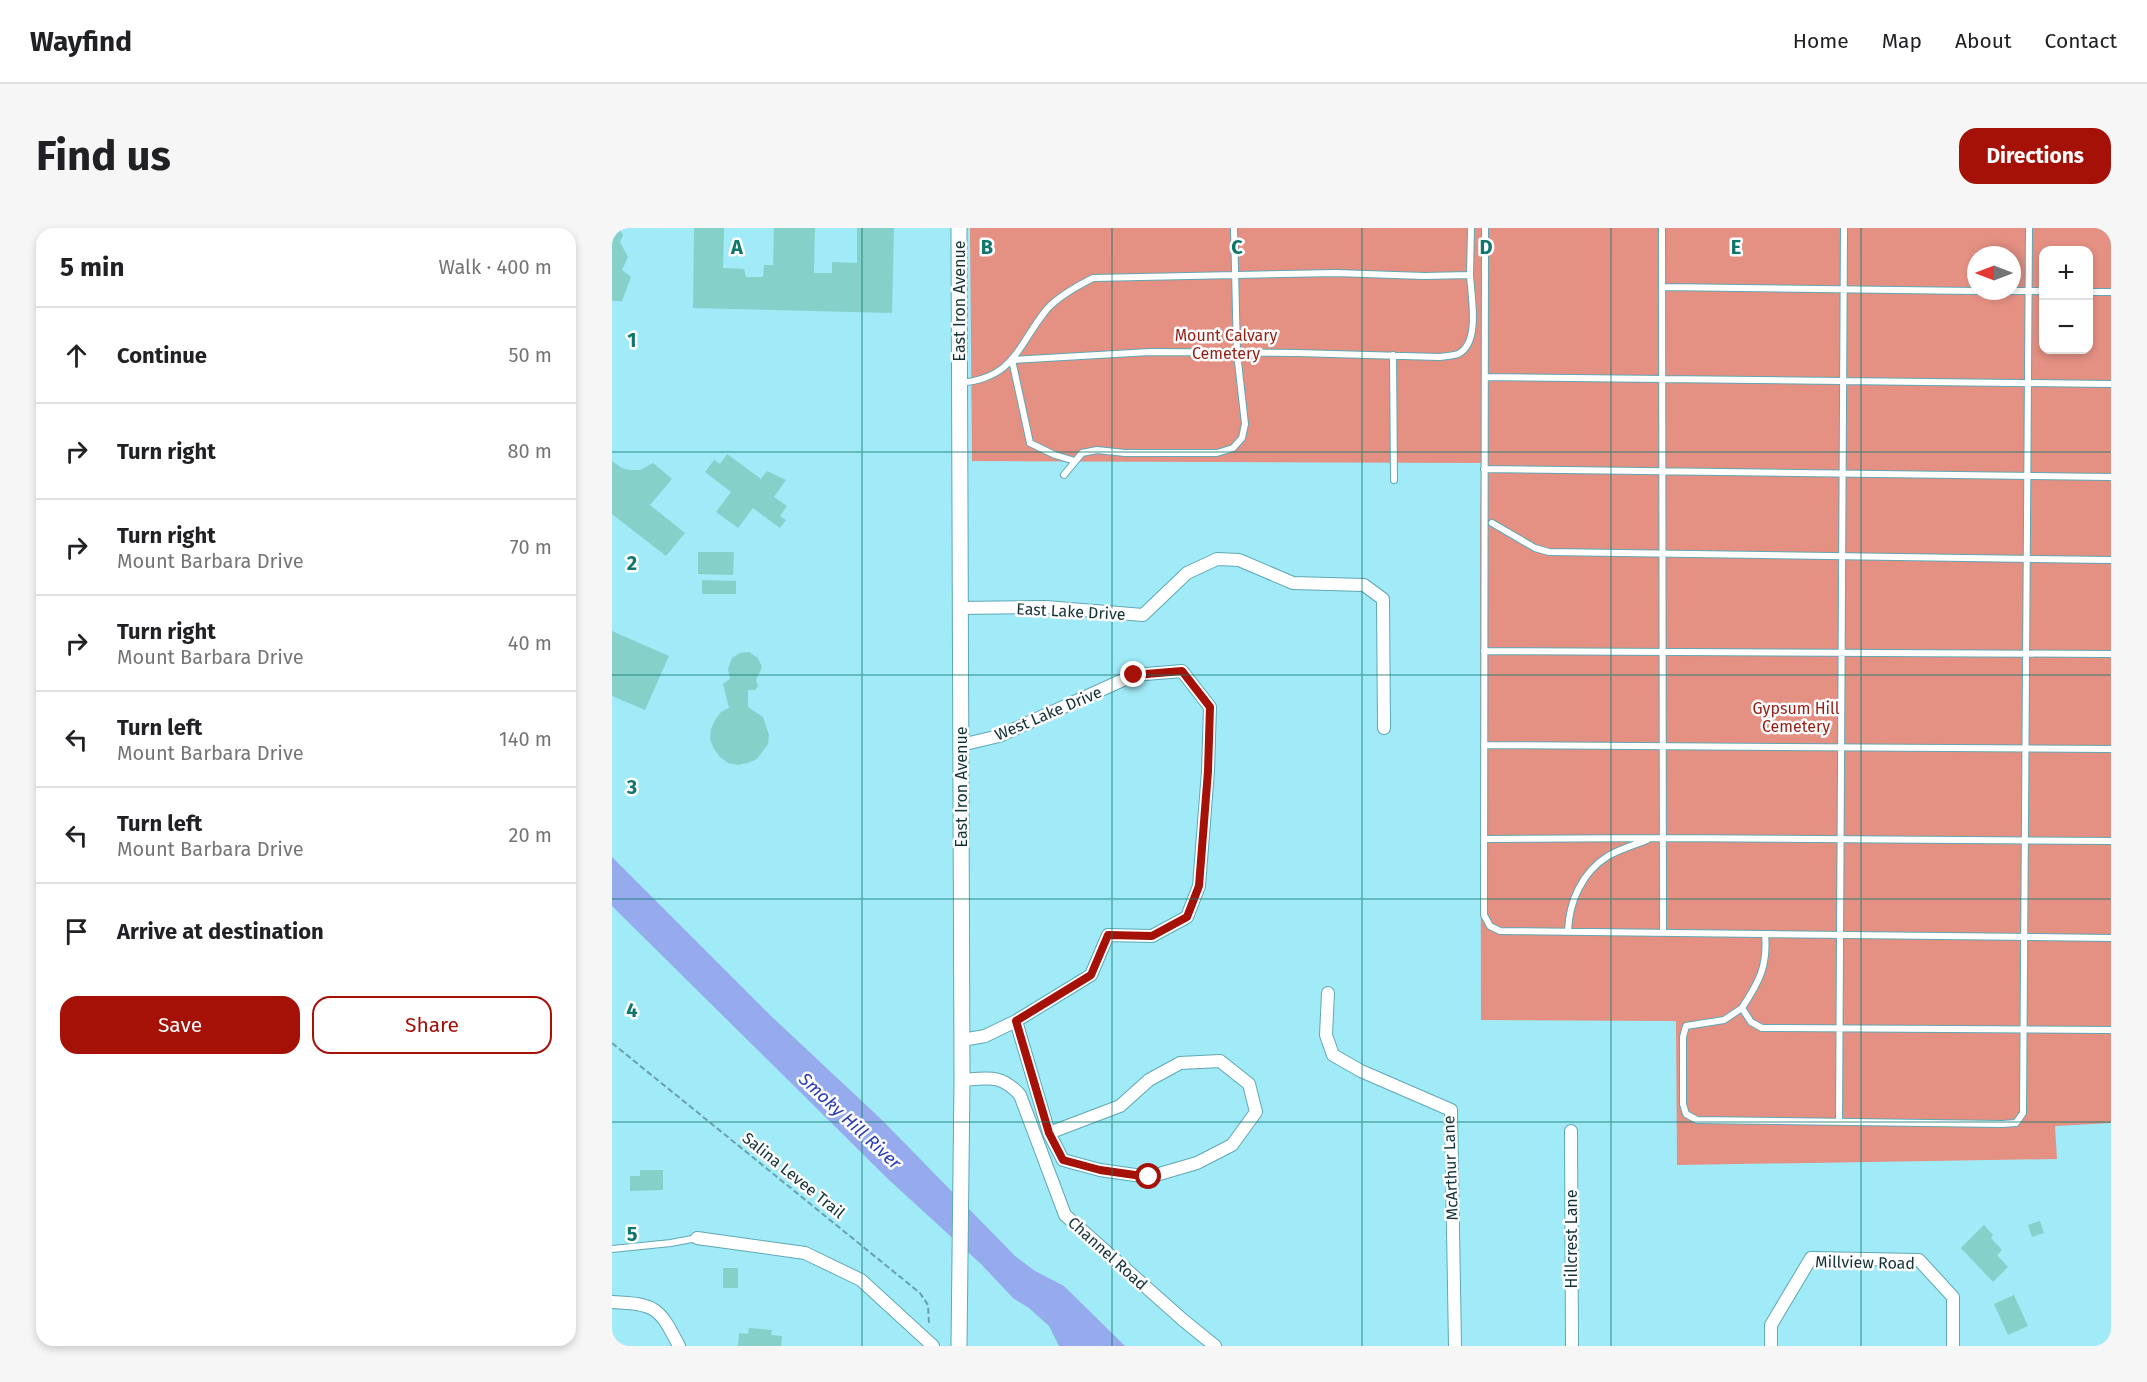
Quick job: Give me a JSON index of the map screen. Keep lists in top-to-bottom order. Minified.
{"streets":{"street":["East Iron Avenue","East Lake Drive","West Lake Drive","McArthur Lane","Hillcrest Lane","Channel Road","Millview Road"],"path":["Salina Levee Trail"]},"crossings":[["East Iron Avenue","East Lake Drive"],["East Iron Avenue","West Lake Drive"],["East Iron Avenue","Channel Road"]],"water":["Smoky Hill River"],"parks":["Mount Calvary Cemetery","Gypsum Hill Cemetery"],"north":"left","page":{"header":"Wayfind","nav":["Home","Map","About","Contact"],"buttons":["Directions",["Save","Share"]],"title":"Find us","heading":["5 min","Walk · 400 m"],"map_buttons":["+","−"],"list":[["Continue","50 m"],["Turn right","80 m"],["Turn right","Mount Barbara Drive","70 m"],["Turn right","Mount Barbara Drive","40 m"],["Turn left","Mount Barbara Drive","140 m"],["Turn left","Mount Barbara Drive","20 m"],"Arrive at destination"]},"grid":{"columns":["A","B","C","D","E"],"rows":["1","2","3","4","5"]}}
